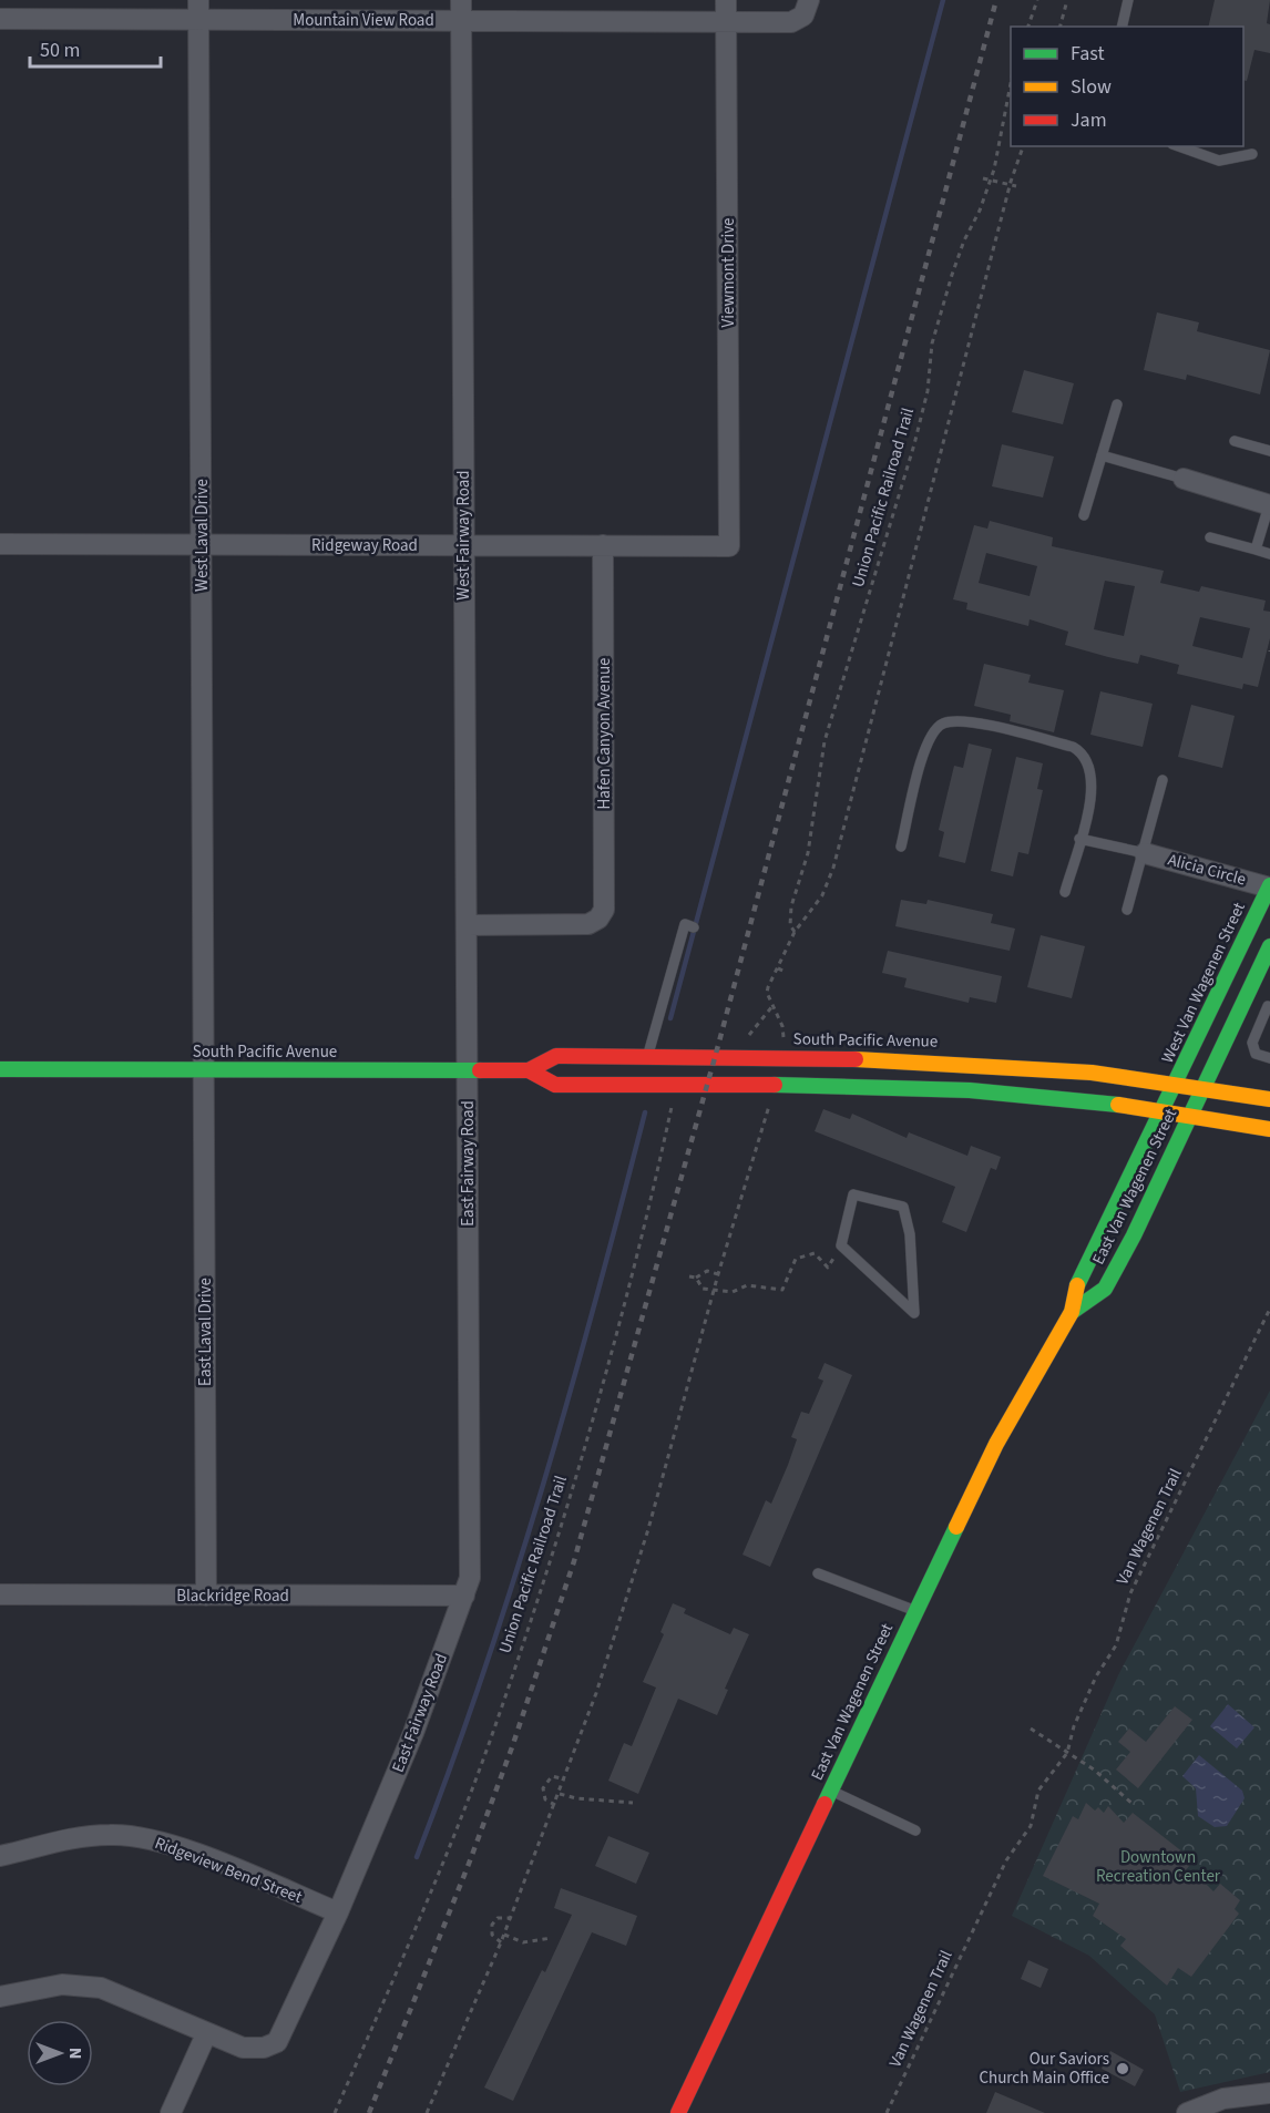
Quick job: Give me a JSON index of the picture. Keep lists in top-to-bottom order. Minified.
{"streets":{"street":["Mountain View Road","Viewmont Drive","West Laval Drive","West Fairway Road","Ridgeway Road","Hafen Canyon Avenue","Alicia Circle","West Van Wagenen Street","South Pacific Avenue","East Fairway Road","East Van Wagenen Street","East Laval Drive","Blackridge Road","Ridgeview Bend Street"],"path":["Union Pacific Railroad Trail","Van Wagenen Trail"]},"crossings":[["Mountain View Road","Viewmont Drive"],["Mountain View Road","West Laval Drive"],["Mountain View Road","West Fairway Road"],["Viewmont Drive","Ridgeway Road"],["Union Pacific Railroad Trail","South Pacific Avenue"],["West Laval Drive","Ridgeway Road"],["West Laval Drive","South Pacific Avenue"],["West Laval Drive","East Laval Drive"],["West Fairway Road","Ridgeway Road"],["West Fairway Road","Hafen Canyon Avenue"],["West Fairway Road","South Pacific Avenue"],["West Fairway Road","East Fairway Road"],["Ridgeway Road","Hafen Canyon Avenue"],["Alicia Circle","West Van Wagenen Street"],["West Van Wagenen Street","South Pacific Avenue"],["West Van Wagenen Street","East Van Wagenen Street"],["South Pacific Avenue","East Fairway Road"],["South Pacific Avenue","East Van Wagenen Street"],["South Pacific Avenue","East Laval Drive"],["East Fairway Road","Blackridge Road"],["East Fairway Road","Ridgeview Bend Street"],["East Laval Drive","Blackridge Road"]],"parks":["Downtown Recreation Center"],"places":["Our Saviors Church Main Office"],"legend":["Fast","Slow","Jam"],"scale_bar":"50 m","north":"right"}
